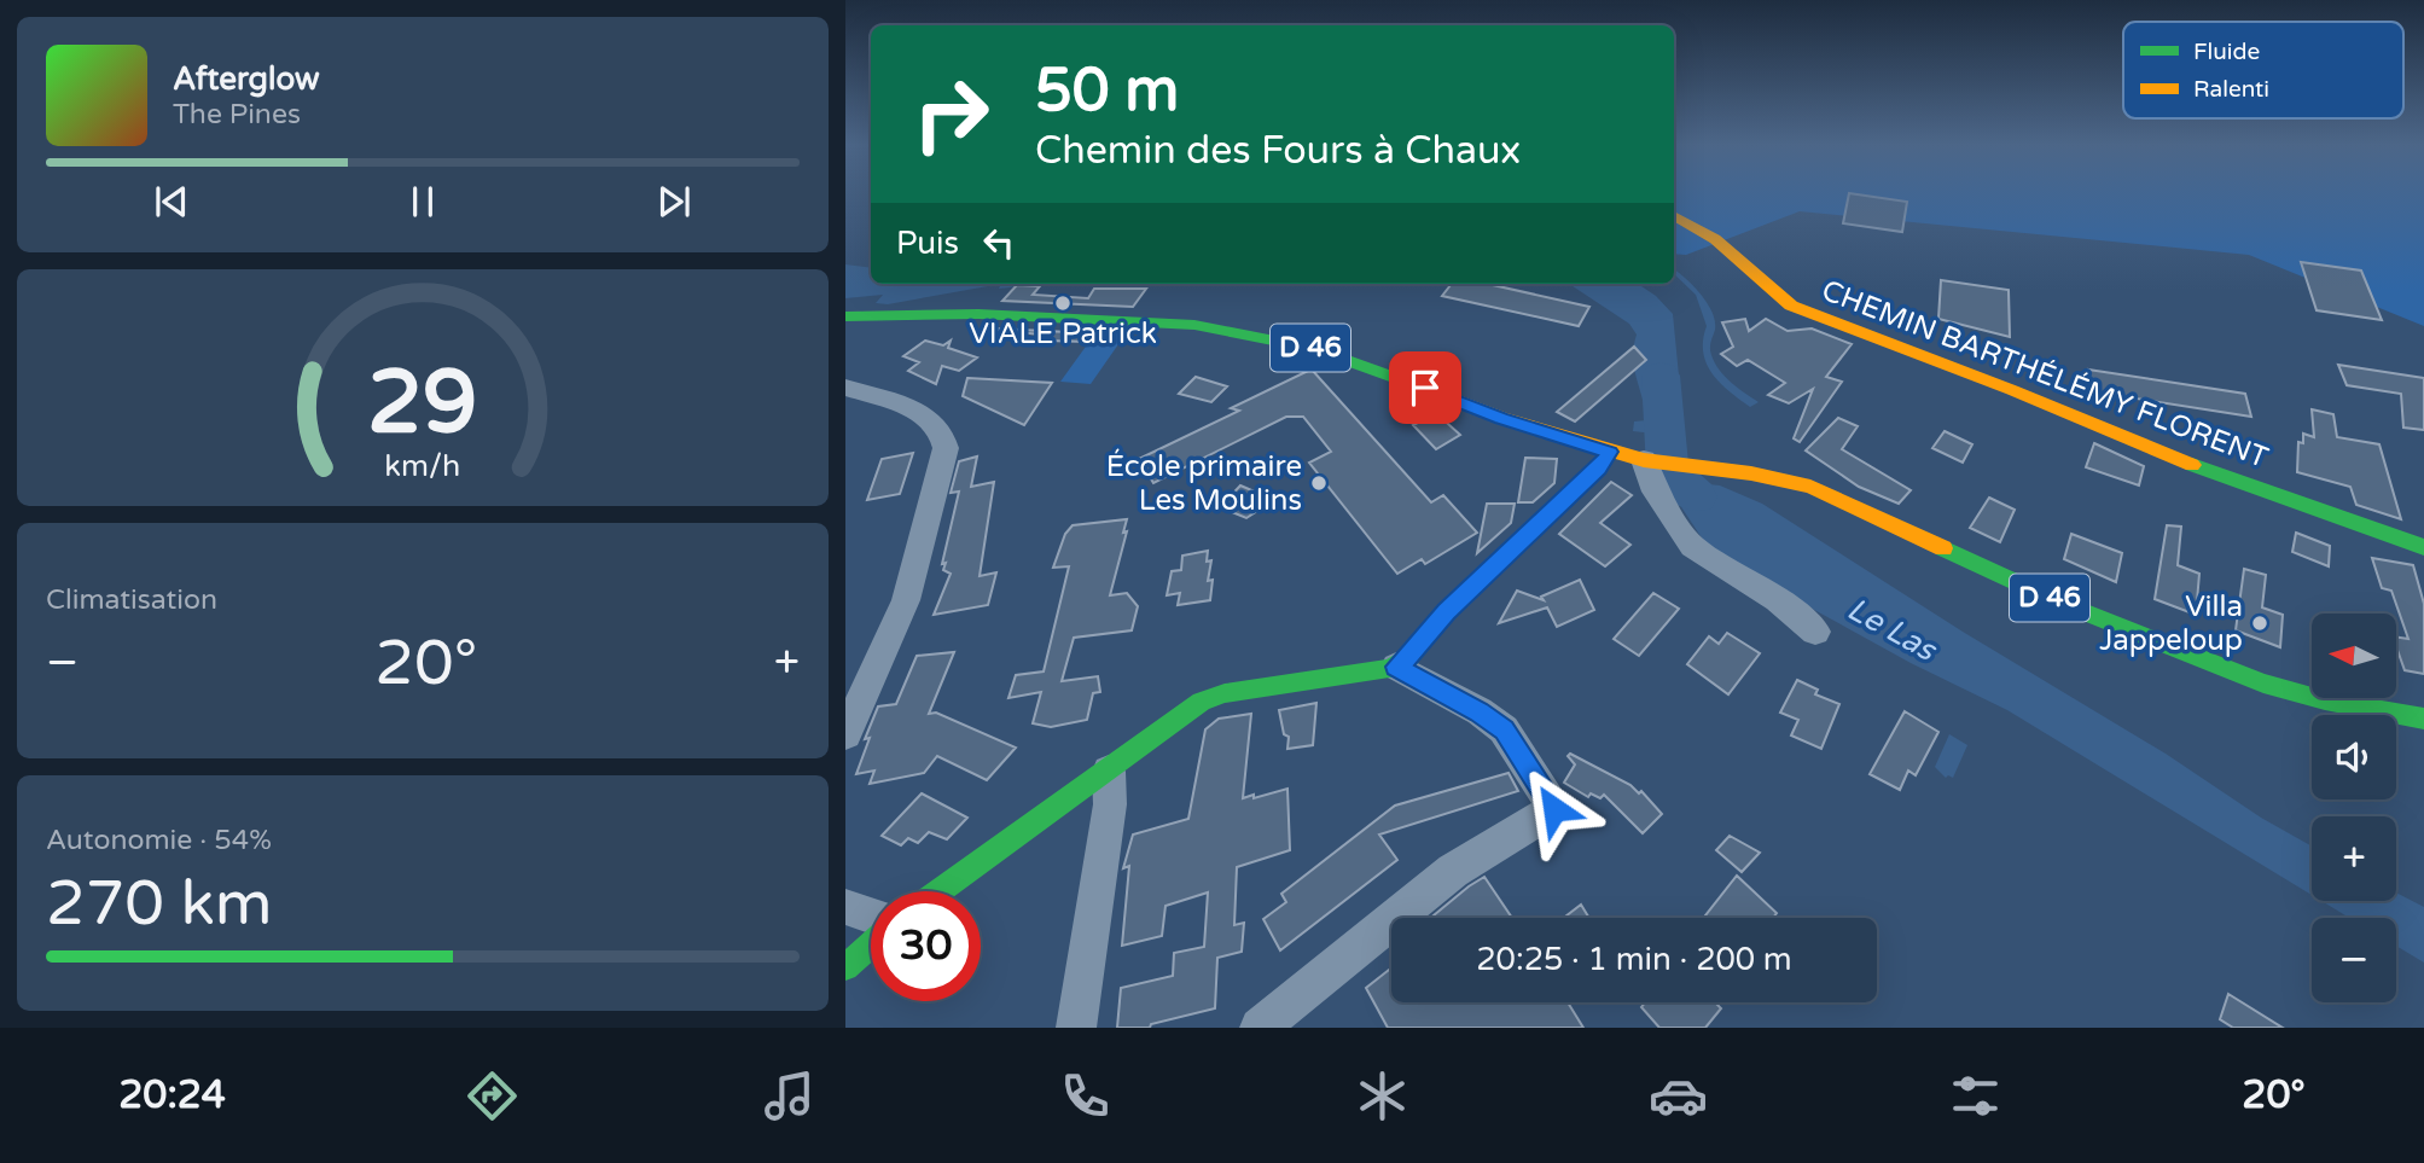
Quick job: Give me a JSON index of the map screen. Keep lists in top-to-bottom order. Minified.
{"streets":{"main road":["D 46","CHEMIN BARTHÉLÉMY FLORENT"]},"water":["Le Las"],"places":["VIALE Patrick","École primaire Les Moulins","Villa Jappeloup"],"legend":["Fluide","Ralenti"],"north":"left","page":{"turn":["50 m","Chemin des Fours à Chaux"],"song":["Afterglow","The Pines"],"then":"Puis","tile":["Climatisation",["Autonomie · 54%","270 km"]],"map_buttons":["+","−"],"heat":["−","20°","+"],"limit":"30","trip":"20:25 · 1 min · 200 m","tabs":["20:24","20°"],"gauge":["29","km/h"]}}
